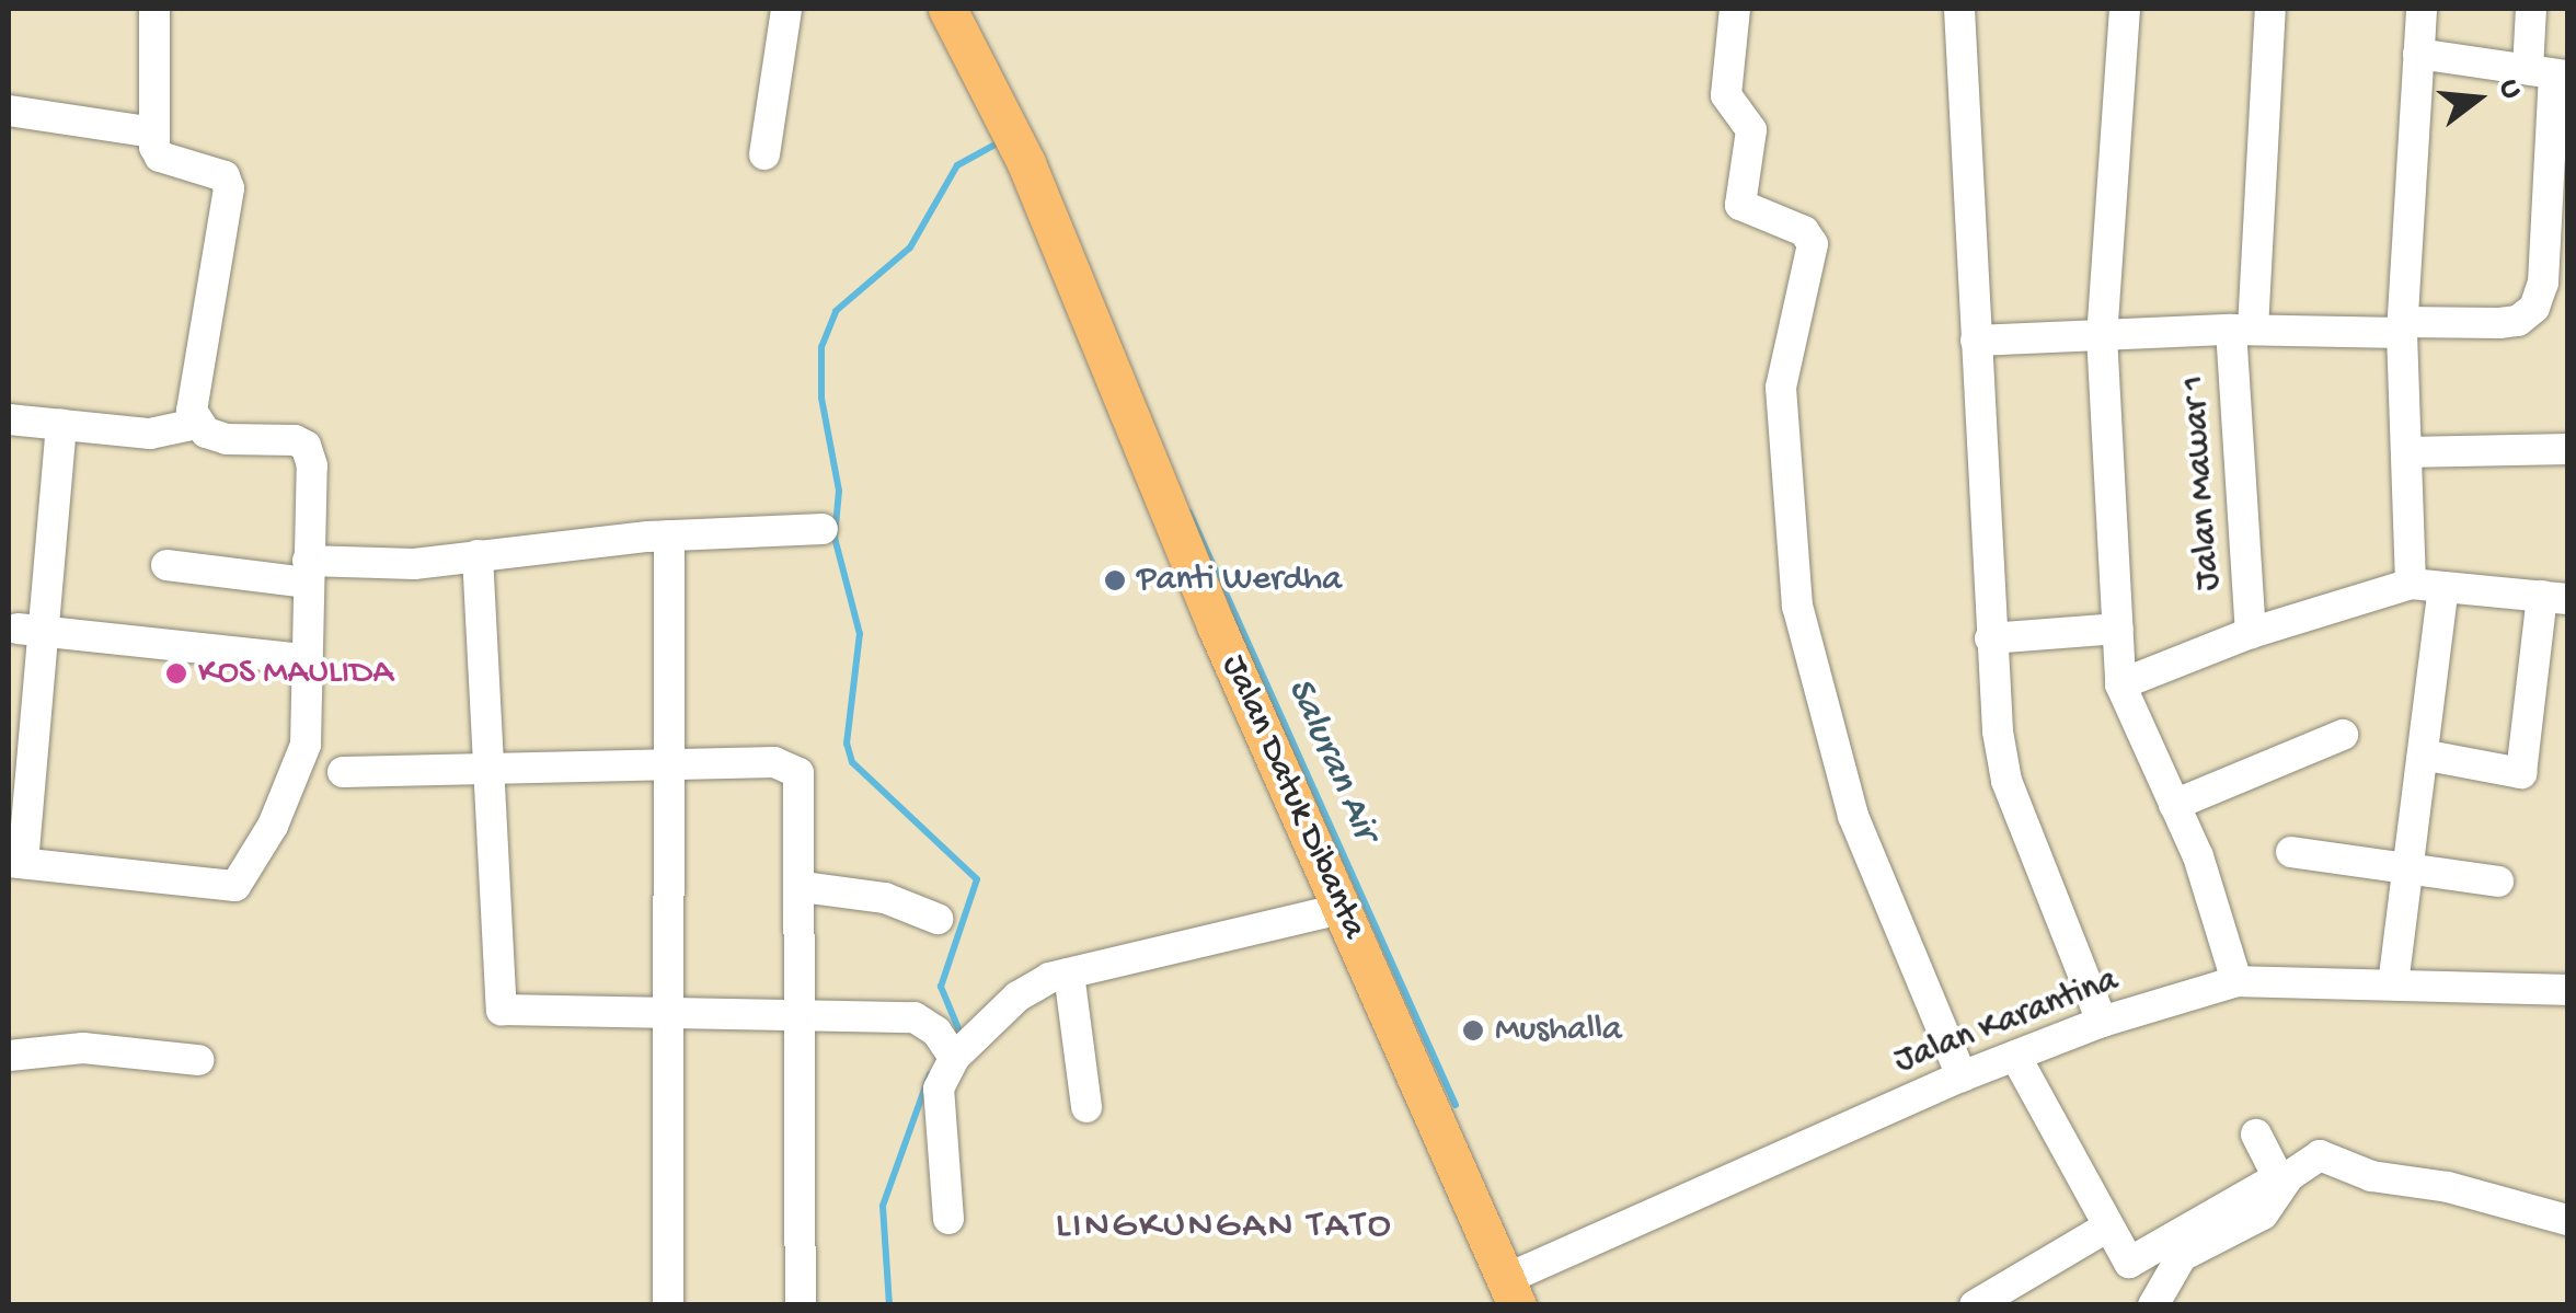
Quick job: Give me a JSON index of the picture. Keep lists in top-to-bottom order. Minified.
{"streets":{"main road":["Jalan Datuk Dibanta"],"street":["Jalan Mawar 1","Jalan Karantina"]},"crossings":[["Jalan Datuk Dibanta","Jalan Karantina"]],"districts":["LINGKUNGAN TATO"],"water":["Saluran Air"],"places":["Panti Werdha","KOS MAULIDA","Mushalla"],"north":"right"}
